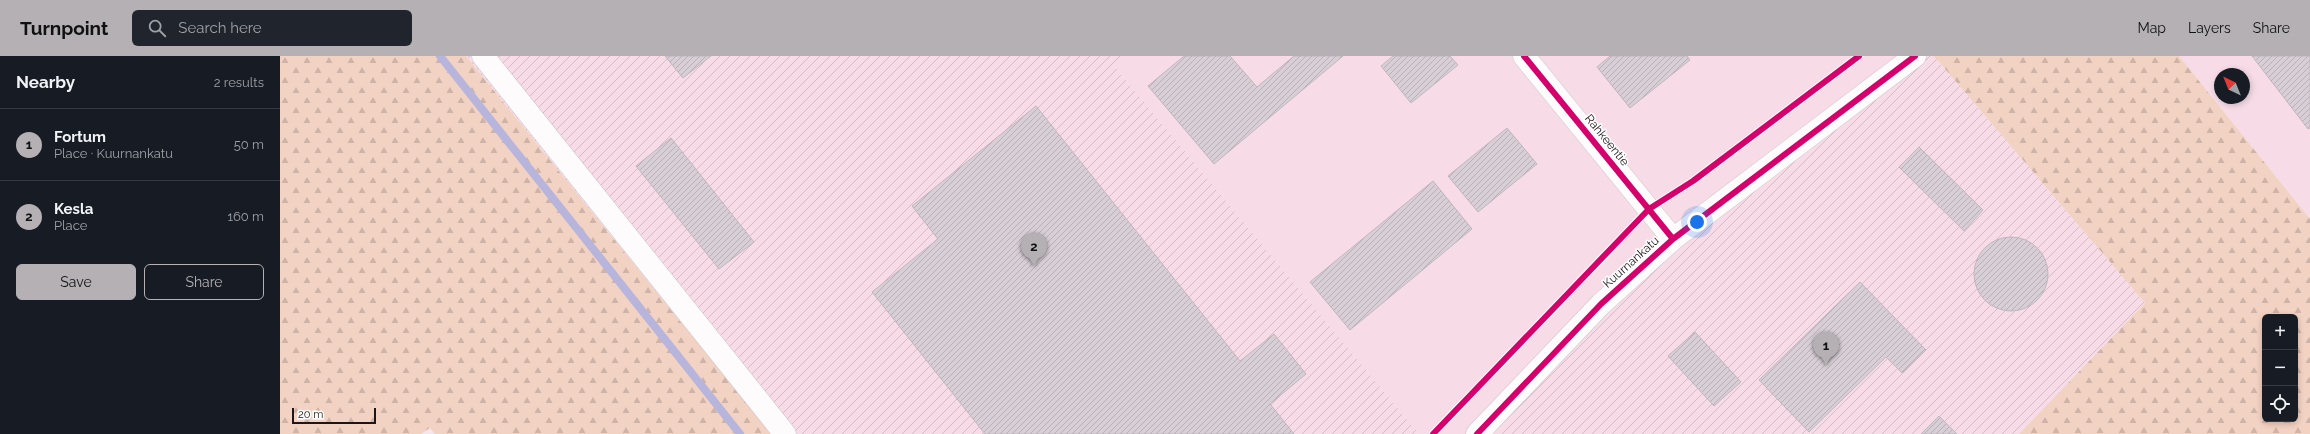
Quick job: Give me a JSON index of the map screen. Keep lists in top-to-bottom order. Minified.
{"streets":{"street":["Rahkeentie","Kuurnankatu"]},"crossings":[["Rahkeentie","Kuurnankatu"]],"scale_bar":"20 m","north":"top left","page":{"header":"Turnpoint","search":"Search here","nav":["Map","Layers","Share"],"heading":["Nearby","2 results"],"list":[{"mark":"1","name":"Fortum","note":"Place · Kuurnankatu","value":"50 m"},{"mark":"2","name":"Kesla","note":"Place","value":"160 m"}],"pins":["2","1"],"buttons":["Save","Share"],"map_buttons":["+","−"],"scale":"20 m"}}
